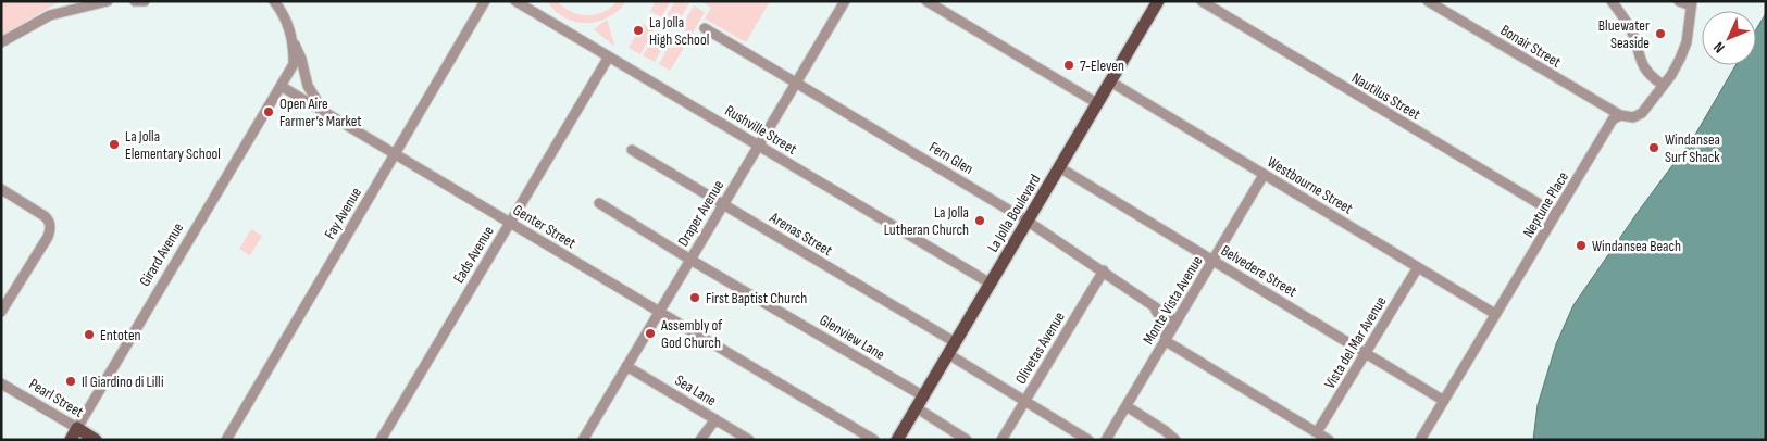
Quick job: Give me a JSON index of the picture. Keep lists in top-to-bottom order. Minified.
{"streets":{"main road":["La Jolla Boulevard","Girard Avenue","Pearl Street"],"street":["Bonair Street","Nautilus Street","Rushville Street","Fern Glen","Westbourne Street","Neptune Place","Fay Avenue","Draper Avenue","Genter Street","Arenas Street","Eads Avenue","Belvedere Street","Monte Vista Avenue","Glenview Lane","Vista del Mar Avenue","Olivetas Avenue","Sea Lane"]},"crossings":[["Bonair Street","Neptune Place"],["Nautilus Street","Neptune Place"],["Rushville Street","Draper Avenue"],["Rushville Street","La Jolla Boulevard"],["Rushville Street","Eads Avenue"],["Fern Glen","Draper Avenue"],["Fern Glen","La Jolla Boulevard"],["Fern Glen","Monte Vista Avenue"],["Fern Glen","Olivetas Avenue"],["Westbourne Street","Neptune Place"],["Westbourne Street","La Jolla Boulevard"],["Westbourne Street","Monte Vista Avenue"],["Westbourne Street","Vista del Mar Avenue"],["Neptune Place","Belvedere Street"],["Fay Avenue","Genter Street"],["Draper Avenue","Genter Street"],["Draper Avenue","Arenas Street"],["Draper Avenue","Glenview Lane"],["Draper Avenue","Sea Lane"],["La Jolla Boulevard","Arenas Street"],["La Jolla Boulevard","Belvedere Street"],["La Jolla Boulevard","Glenview Lane"],["Genter Street","Girard Avenue"],["Genter Street","Eads Avenue"],["Girard Avenue","Pearl Street"],["Belvedere Street","Monte Vista Avenue"],["Belvedere Street","Vista del Mar Avenue"]],"places":["La Jolla High School","Bluewater Seaside","7-Eleven","Open Aire Farmer’s Market","La Jolla Elementary School","Windansea Surf Shack","La Jolla Lutheran Church","Windansea Beach","First Baptist Church","Assembly of God Church","Entoten","Il Giardino di Lilli"],"north":"bottom left"}
